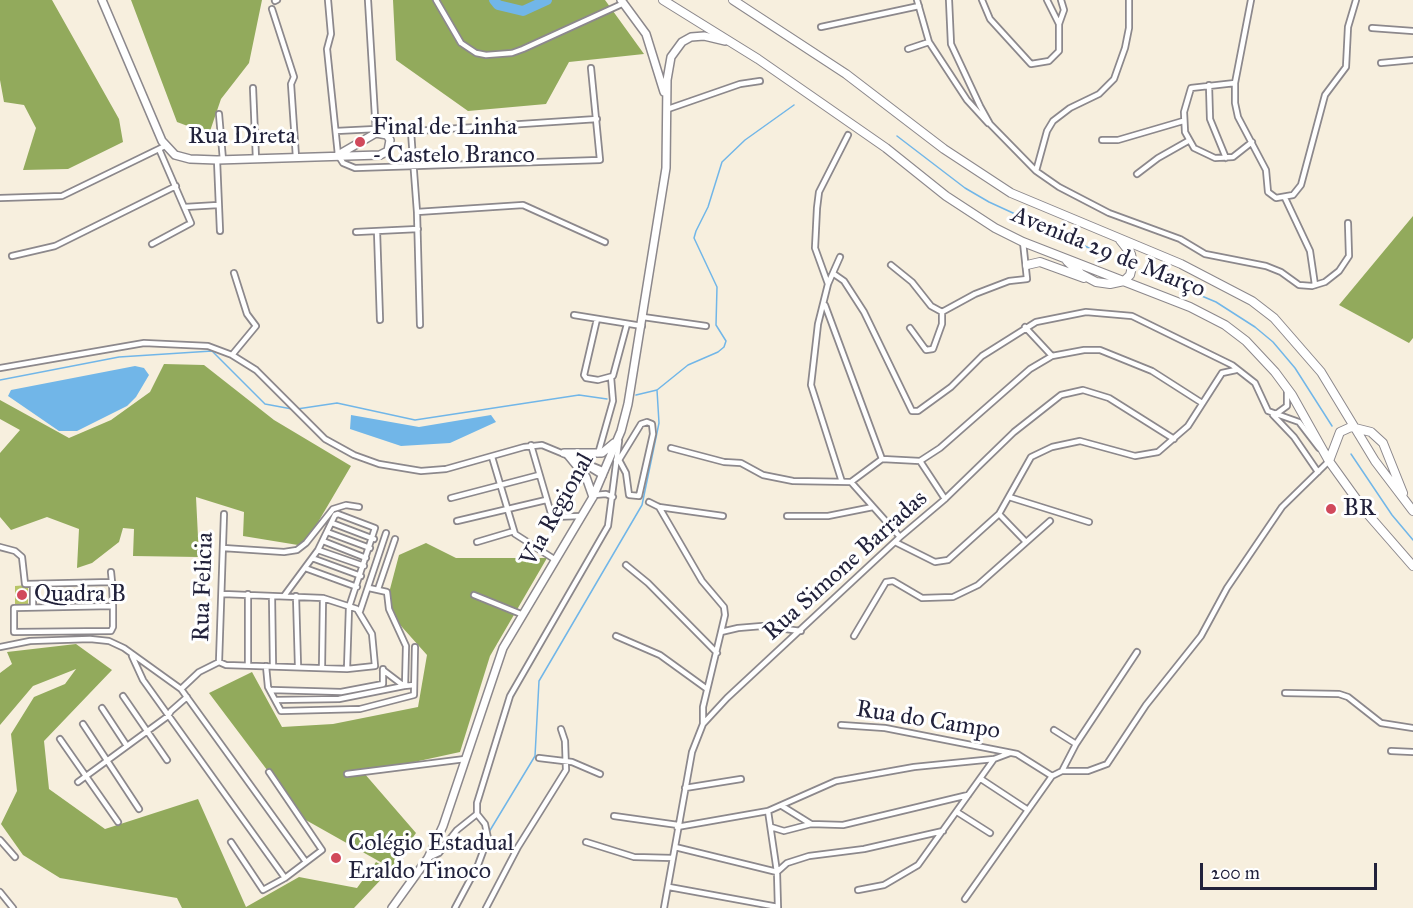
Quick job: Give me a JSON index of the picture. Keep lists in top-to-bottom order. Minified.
{"streets":{"main road":["Rua Direta","Avenida 29 de Março","Via Regional"],"street":["Rua Simone Barradas","Rua Felicia","Rua do Campo"]},"crossings":[["Avenida 29 de Março","Via Regional"]],"places":["Final de Linha - Castelo Branco","BR","Quadra B","Colégio Estadual Eraldo Tinoco"],"scale_bar":"200 m"}
